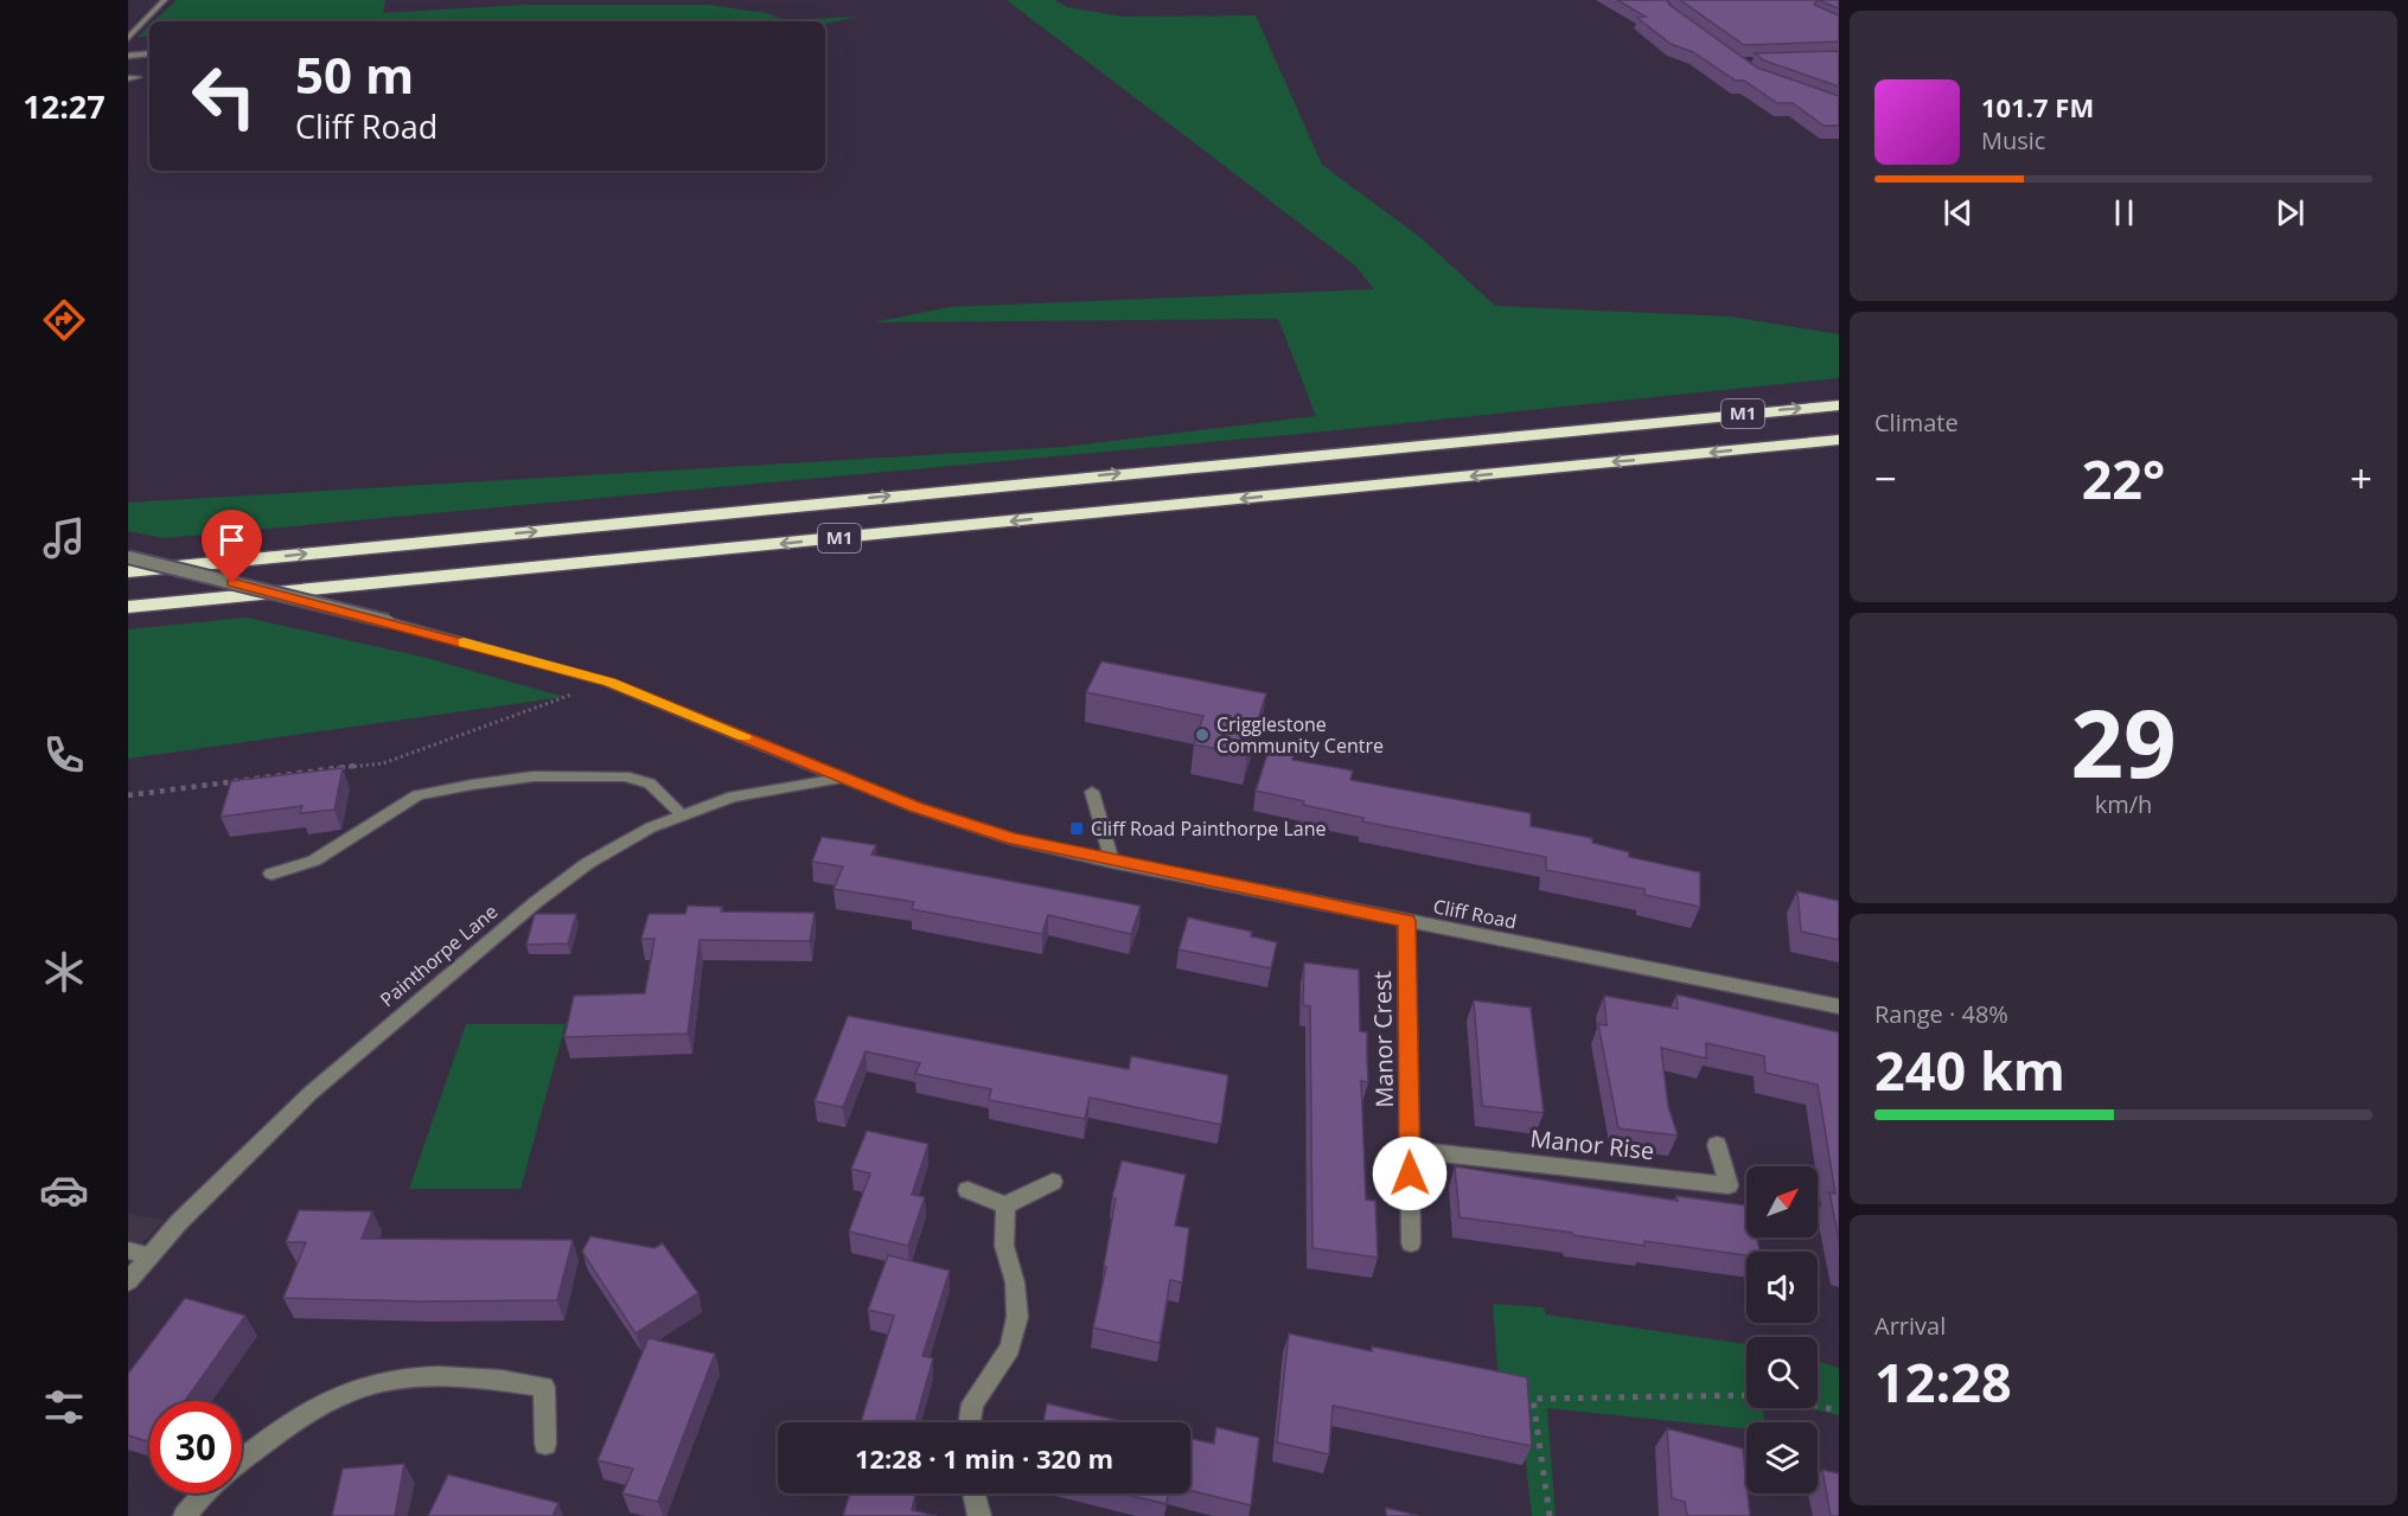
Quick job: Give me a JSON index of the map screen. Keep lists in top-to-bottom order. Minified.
{"streets":{"highway":["M1"],"street":["Cliff Road","Painthorpe Lane","Manor Crest","Manor Rise"]},"crossings":[["Cliff Road","Painthorpe Lane"],["Cliff Road","Manor Crest"],["Manor Crest","Manor Rise"]],"places":{"other":["Crigglestone Community Centre"],"transit":["Cliff Road Painthorpe Lane"]},"north":"top right","page":{"tabs":"12:27","turn":["50 m","Cliff Road"],"song":["101.7 FM","Music"],"tile":["Climate",["29","km/h"],["Range · 48%","240 km"],["Arrival","12:28"]],"heat":["−","22°","+"],"limit":"30","trip":"12:28 · 1 min · 320 m"}}
